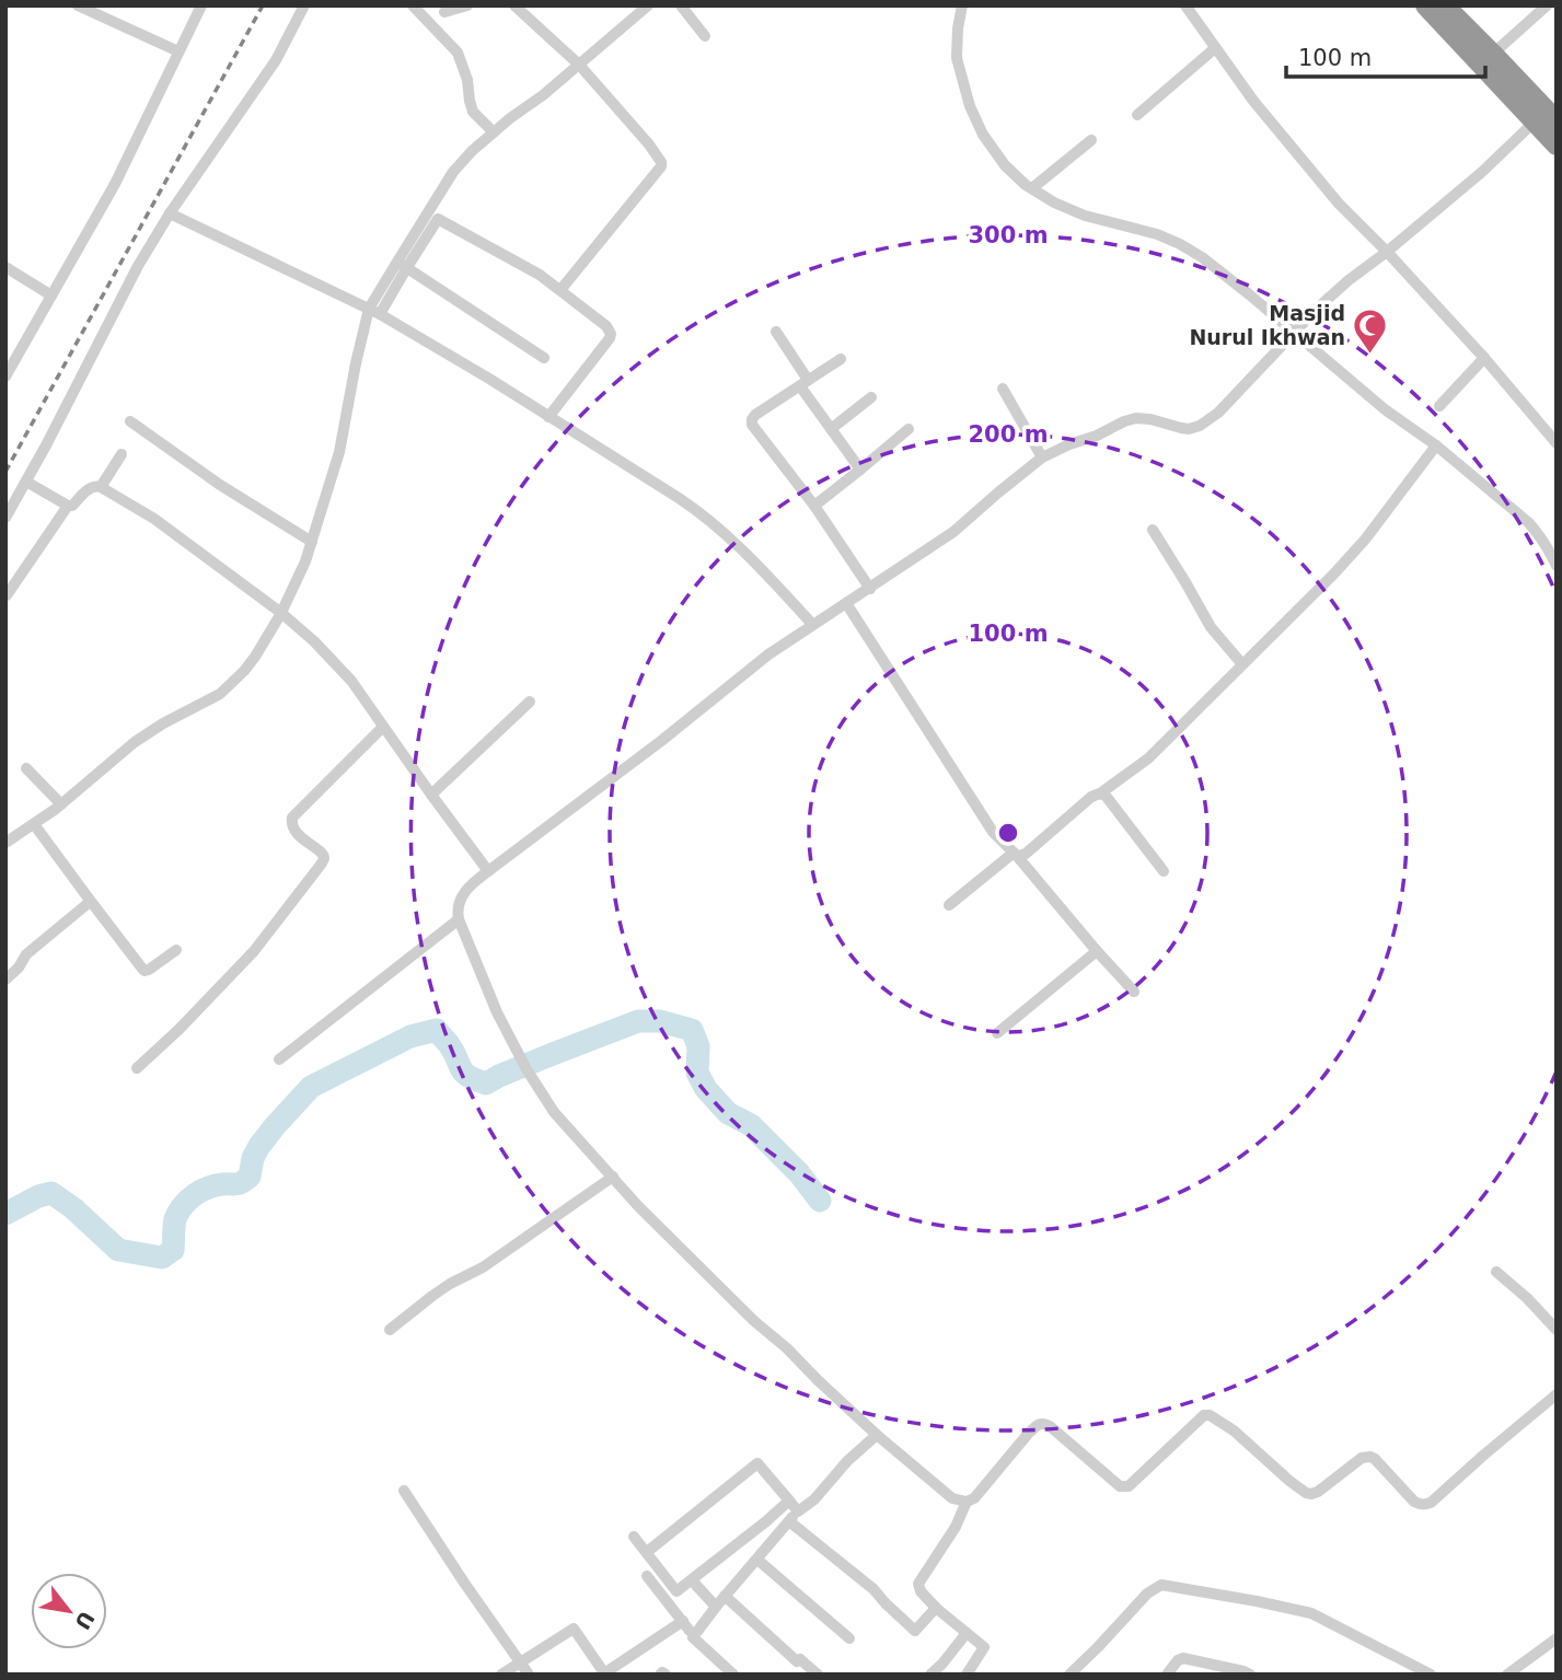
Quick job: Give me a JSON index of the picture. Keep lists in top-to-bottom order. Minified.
{"places":{"mosque":["Masjid Nurul Ikhwan"]},"scale_bar":"100 m","north":"bottom right","rings":["300 m","200 m","100 m"]}
